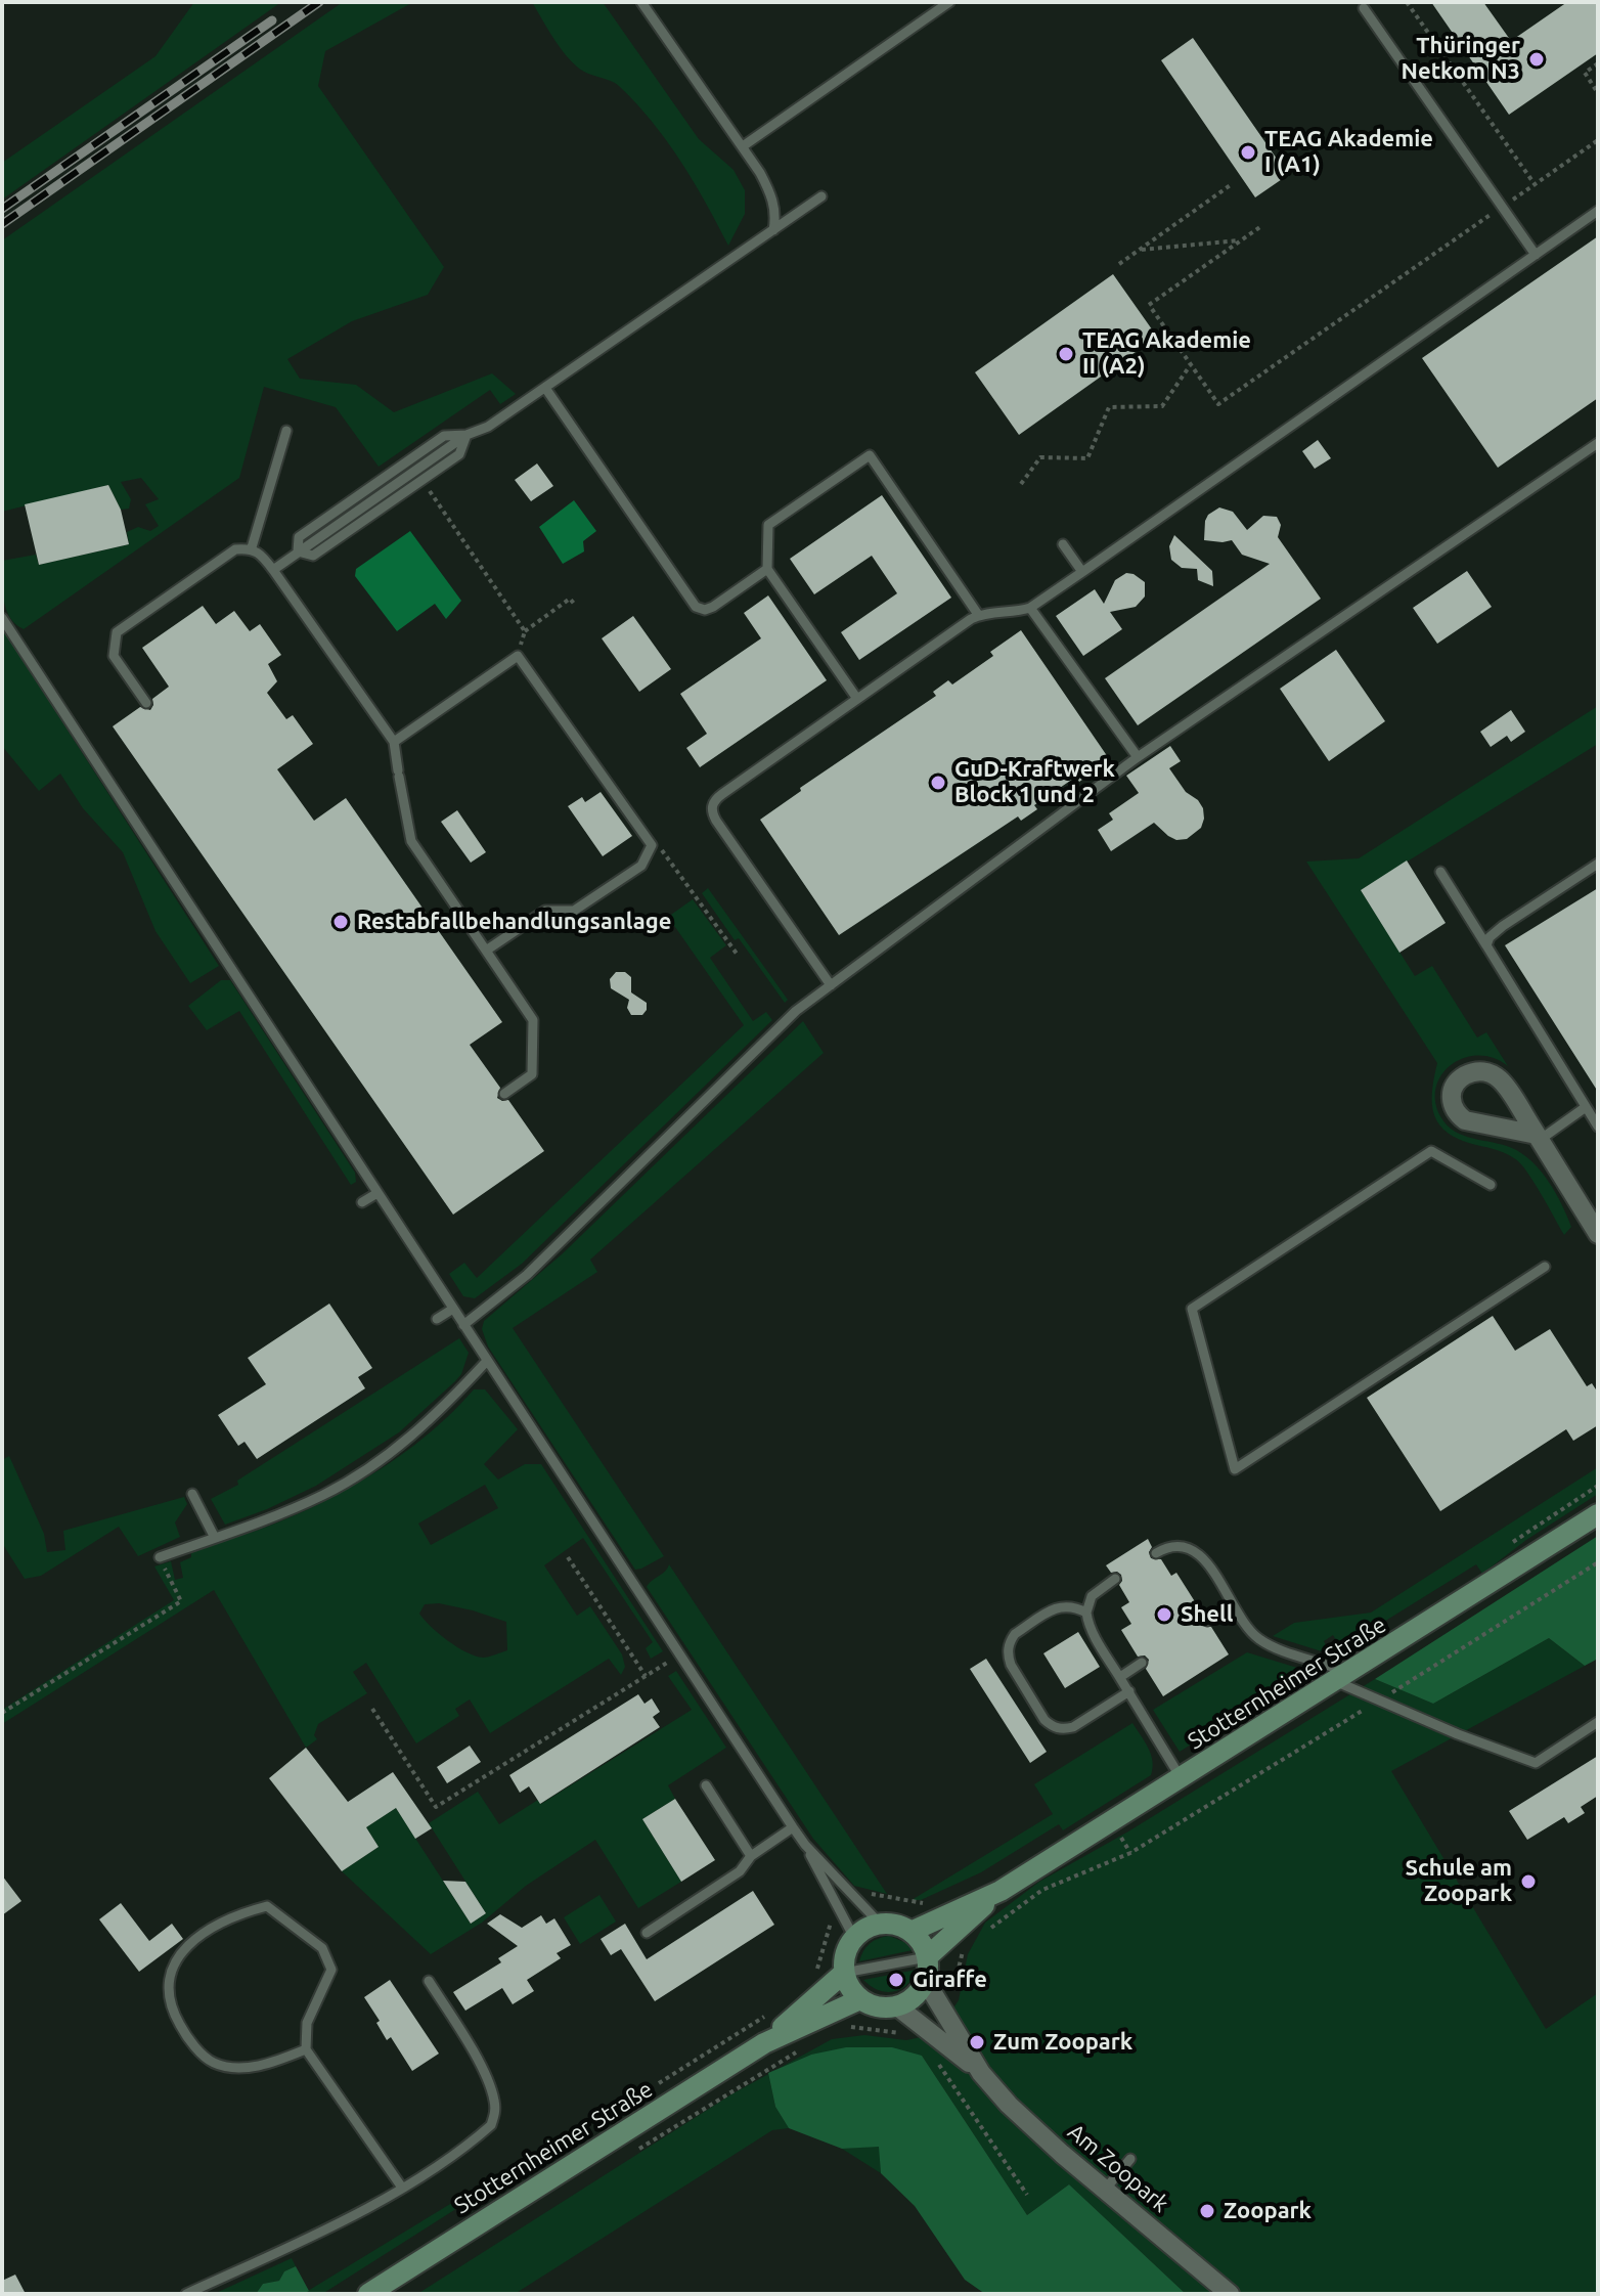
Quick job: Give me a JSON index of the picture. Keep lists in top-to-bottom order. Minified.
{"streets":{"main road":["Stotternheimer Straße"],"street":["Am Zoopark"]},"places":["Thüringer Netkom N3","TEAG Akademie I (A1)","TEAG Akademie II (A2)","GuD-Kraftwerk Block 1 und 2","Restabfallbehandlungsanlage","Shell","Schule am Zoopark","Giraffe","Zum Zoopark","Zoopark"]}
